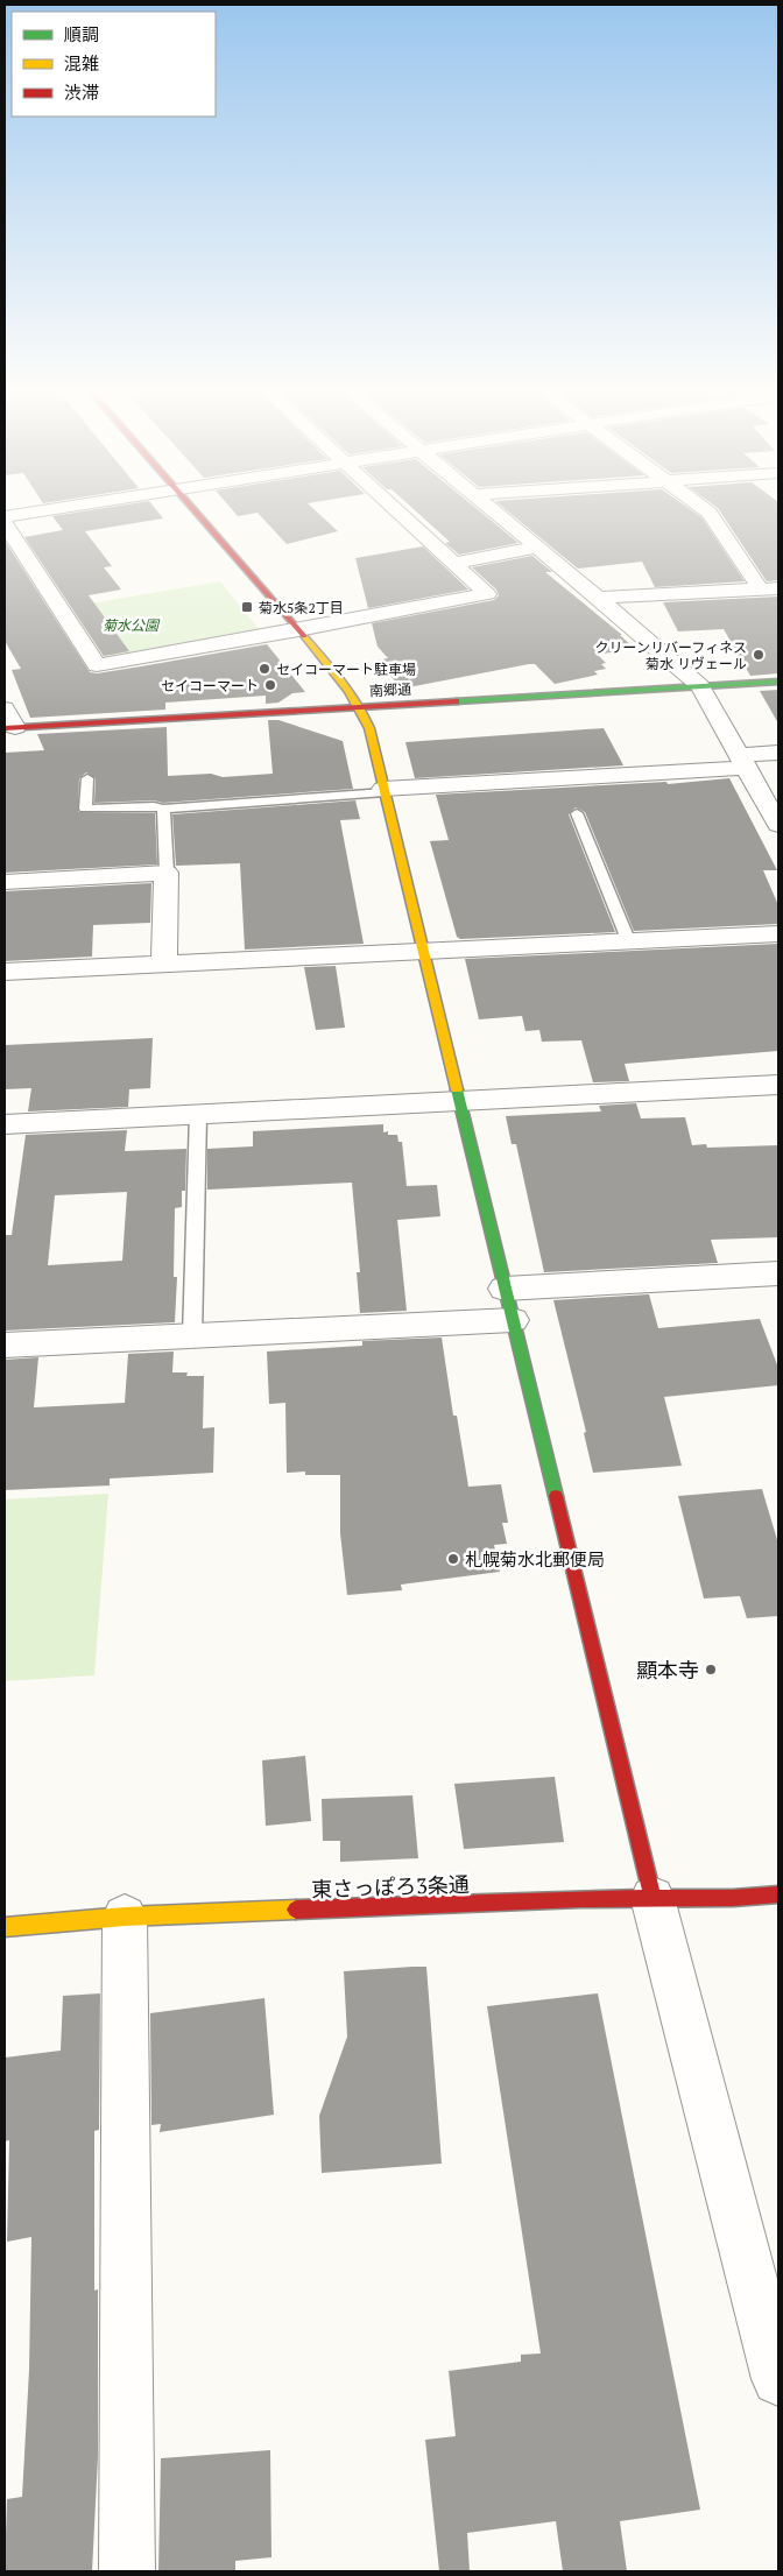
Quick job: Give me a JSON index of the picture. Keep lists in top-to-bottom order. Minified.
{"streets":{"street":["南郷通","東さっぽろ3条通"]},"parks":["菊水公園"],"places":{"transit":["菊水5条2丁目"],"other":["クリーンリバーフィネス 菊水 リヴェール","セイコーマート駐車場","セイコーマート","札幌菊水北郵便局","顯本寺"]},"legend":["順調","混雑","渋滞"]}
